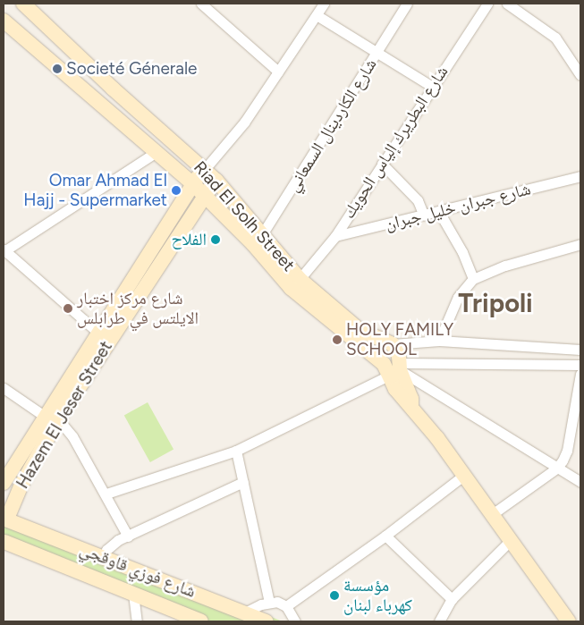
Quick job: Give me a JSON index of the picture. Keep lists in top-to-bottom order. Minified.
{"streets":{"street":["شارع الكاردينال السمعاني","شارع البطريرك إلياس الحويك","شارع جبران خليل جبران","Riad El Solh Street","Hazem El Jeser Street","شارع فوزي قاوقجي"]},"crossings":[["شارع الكاردينال السمعاني","Riad El Solh Street"],["شارع البطريرك إلياس الحويك","شارع جبران خليل جبران"],["شارع البطريرك إلياس الحويك","Riad El Solh Street"],["Riad El Solh Street","Hazem El Jeser Street"],["Hazem El Jeser Street","شارع فوزي قاوقجي"]],"districts":["Tripoli"],"places":["Societé Génerale","Omar Ahmad El Hajj - Supermarket","الفلاح","شارع مركز اختبار الايلتس في طرابلس","HOLY FAMILY SCHOOL","مؤسسة كهرباء لبنان"]}
